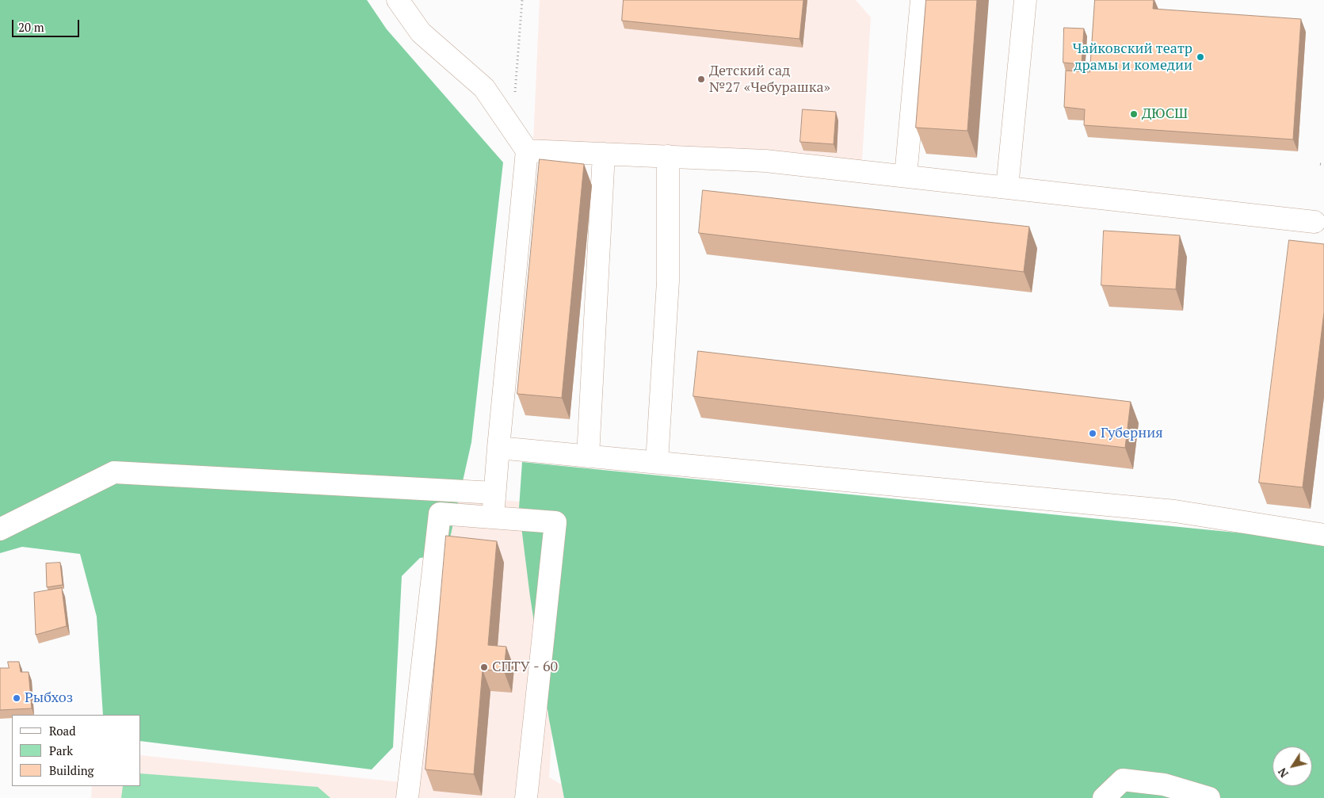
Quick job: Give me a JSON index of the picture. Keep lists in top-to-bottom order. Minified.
{"places":["Чайковский театр драмы и комедии","Детский сад №27 «Чебурашка»","ДЮСШ","Губерния","СПТУ - 60","Рыбхоз"],"legend":["Road","Park","Building"],"scale_bar":"20 m","north":"bottom left"}
